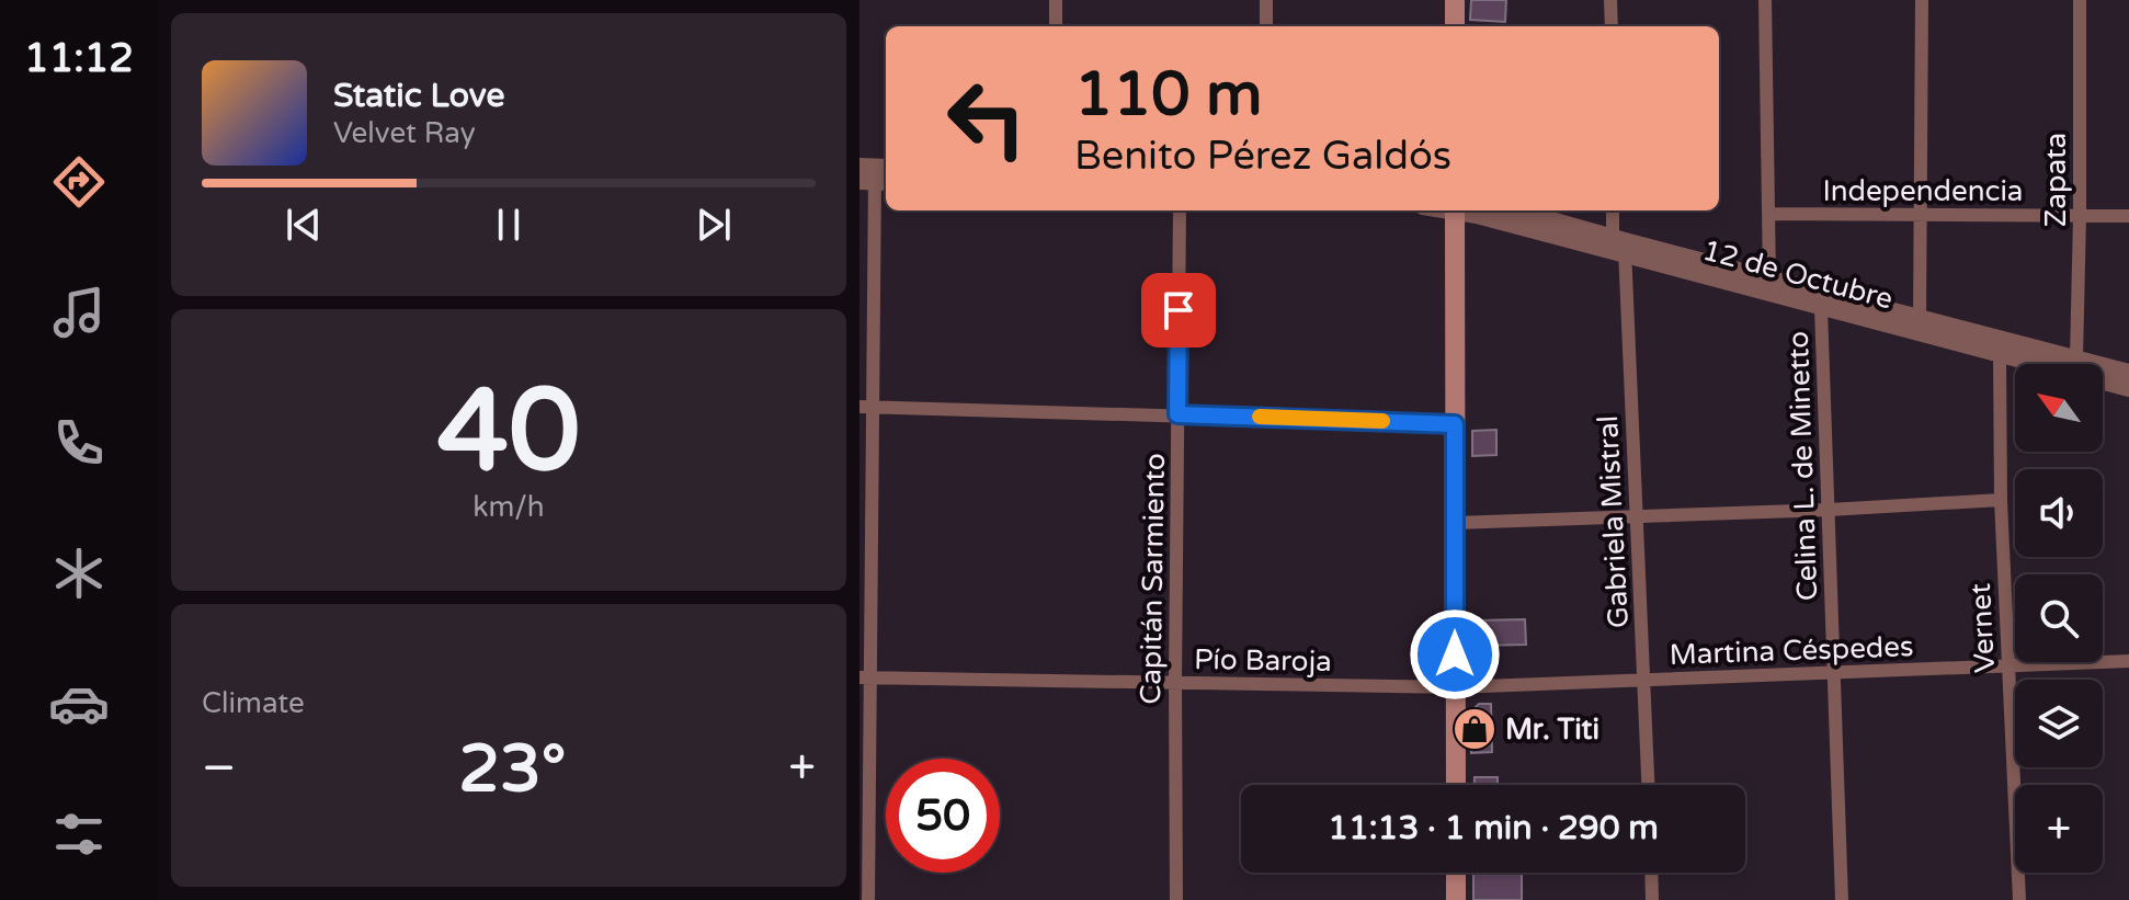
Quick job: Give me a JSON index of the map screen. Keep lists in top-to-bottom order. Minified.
{"streets":{"street":["Zapata","Independencia","12 de Octubre","Celina L. de Minetto","Gabriela Mistral","Capitán Sarmiento","Vernet","Martina Céspedes","Pío Baroja"]},"crossings":[["Zapata","Independencia"],["Zapata","12 de Octubre"],["12 de Octubre","Celina L. de Minetto"],["12 de Octubre","Gabriela Mistral"],["12 de Octubre","Vernet"],["Celina L. de Minetto","Martina Céspedes"],["Gabriela Mistral","Martina Céspedes"],["Capitán Sarmiento","Pío Baroja"],["Vernet","Martina Céspedes"],["Martina Céspedes","Pío Baroja"]],"places":{"shop":["Mr. Titi"]},"north":"top left","page":{"tabs":"11:12","turn":["110 m","Benito Pérez Galdós"],"song":["Static Love","Velvet Ray"],"tile":[["40","km/h"],"Climate"],"map_buttons":"+","heat":["−","23°","+"],"limit":"50","trip":"11:13 · 1 min · 290 m"}}
